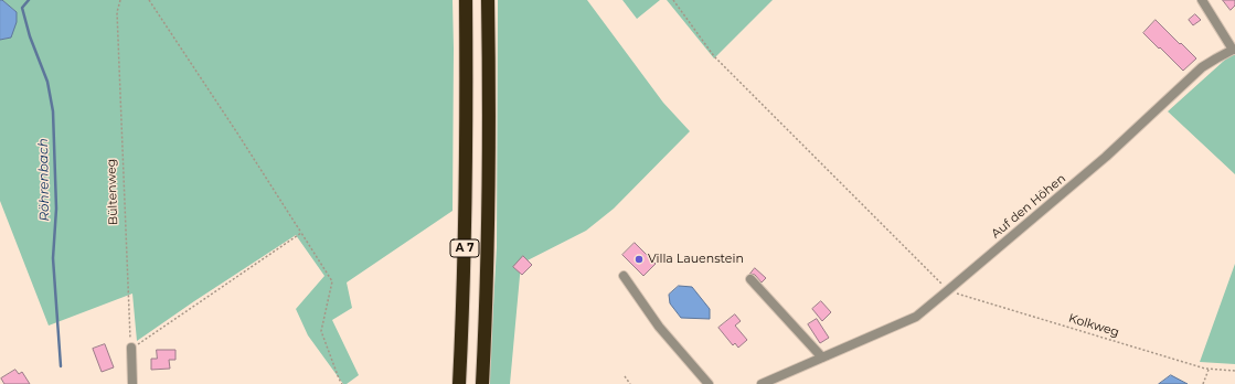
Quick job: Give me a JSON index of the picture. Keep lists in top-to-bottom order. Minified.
{"streets":{"highway":["A 7"],"street":["Auf den Höhen"],"path":["Bültenweg","Kolkweg"]},"crossings":[["Auf den Höhen","Kolkweg"]],"water":["Röhrenbach"],"places":["Villa Lauenstein"]}
